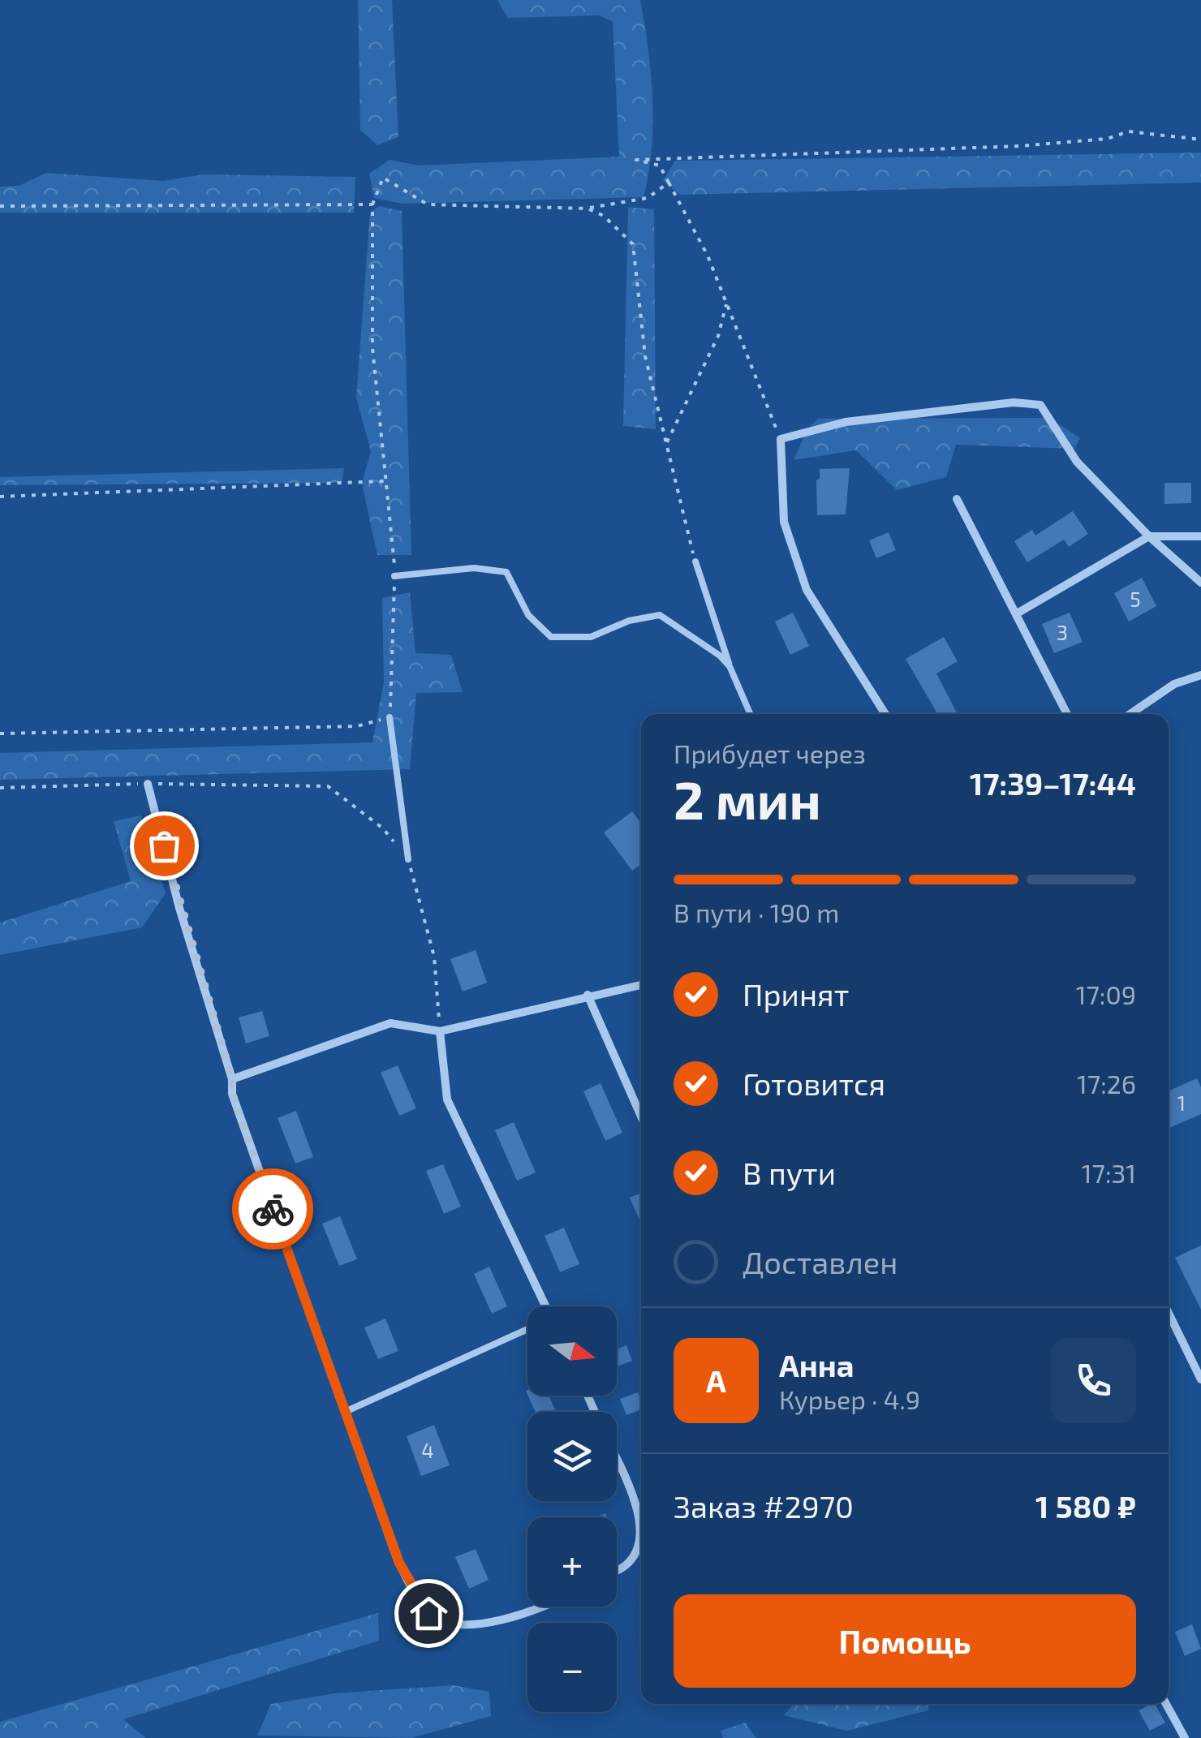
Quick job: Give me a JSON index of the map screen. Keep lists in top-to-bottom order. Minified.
{"house_numbers":["5","3","1","4"],"north":"right","page":{"heading":["2 мин","Прибудет через","17:39–17:44"],"panel":["Анна","Курьер · 4.9","Заказ #2970","1 580 ₽"],"bar":"В пути · 190 m","list":[["Принят","17:09"],["Готовится","17:26"],["В пути","17:31"],"Доставлен"],"map_buttons":["+","−"],"round":"А","buttons":"Помощь"}}
